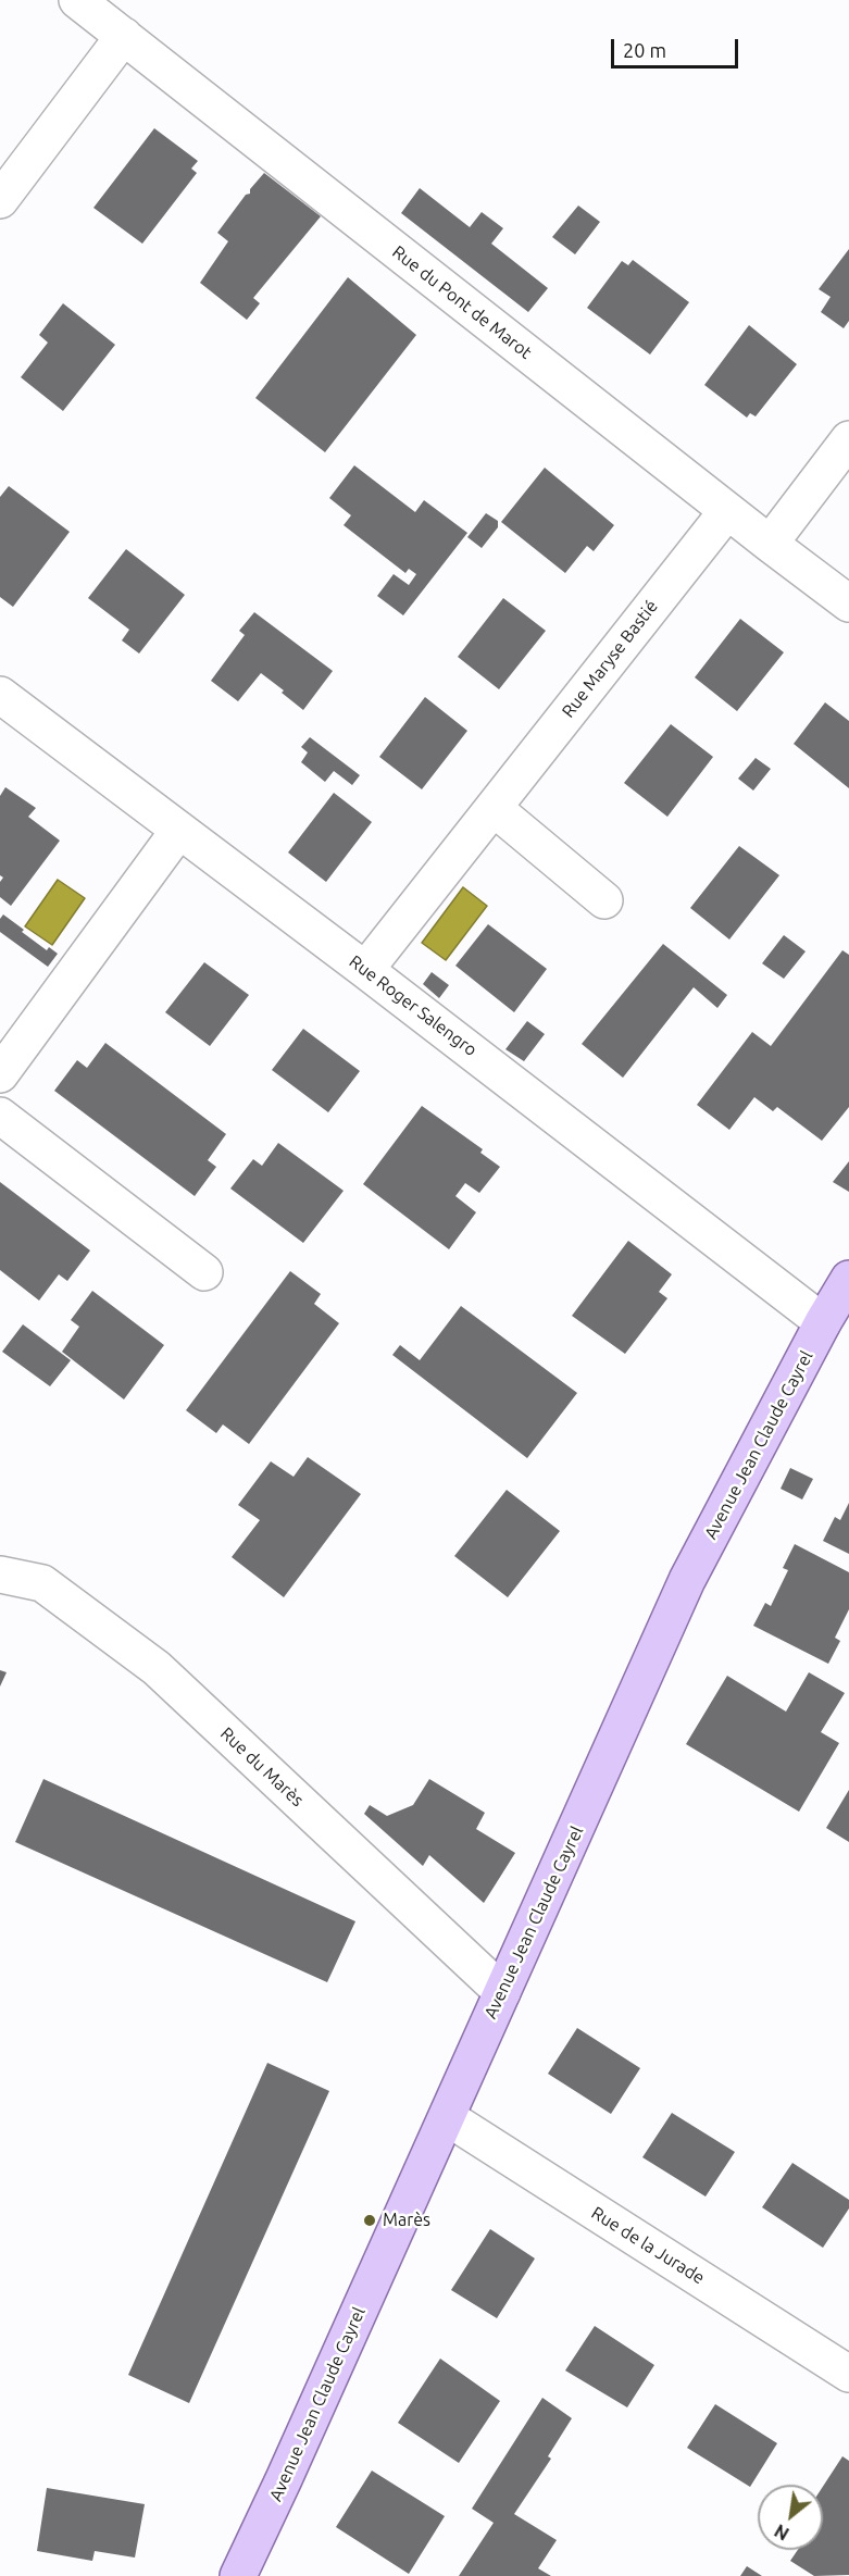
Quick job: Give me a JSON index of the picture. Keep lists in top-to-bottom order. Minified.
{"streets":{"main road":["Avenue Jean Claude Cayrel"],"street":["Rue du Pont de Marot","Rue Maryse Bastié","Rue Roger Salengro","Rue du Marès","Rue de la Jurade"]},"crossings":[["Rue du Pont de Marot","Rue Maryse Bastié"],["Rue Maryse Bastié","Rue Roger Salengro"],["Rue Roger Salengro","Avenue Jean Claude Cayrel"],["Avenue Jean Claude Cayrel","Rue du Marès"],["Avenue Jean Claude Cayrel","Rue de la Jurade"]],"places":["Marès"],"scale_bar":"20 m","north":"bottom left"}
